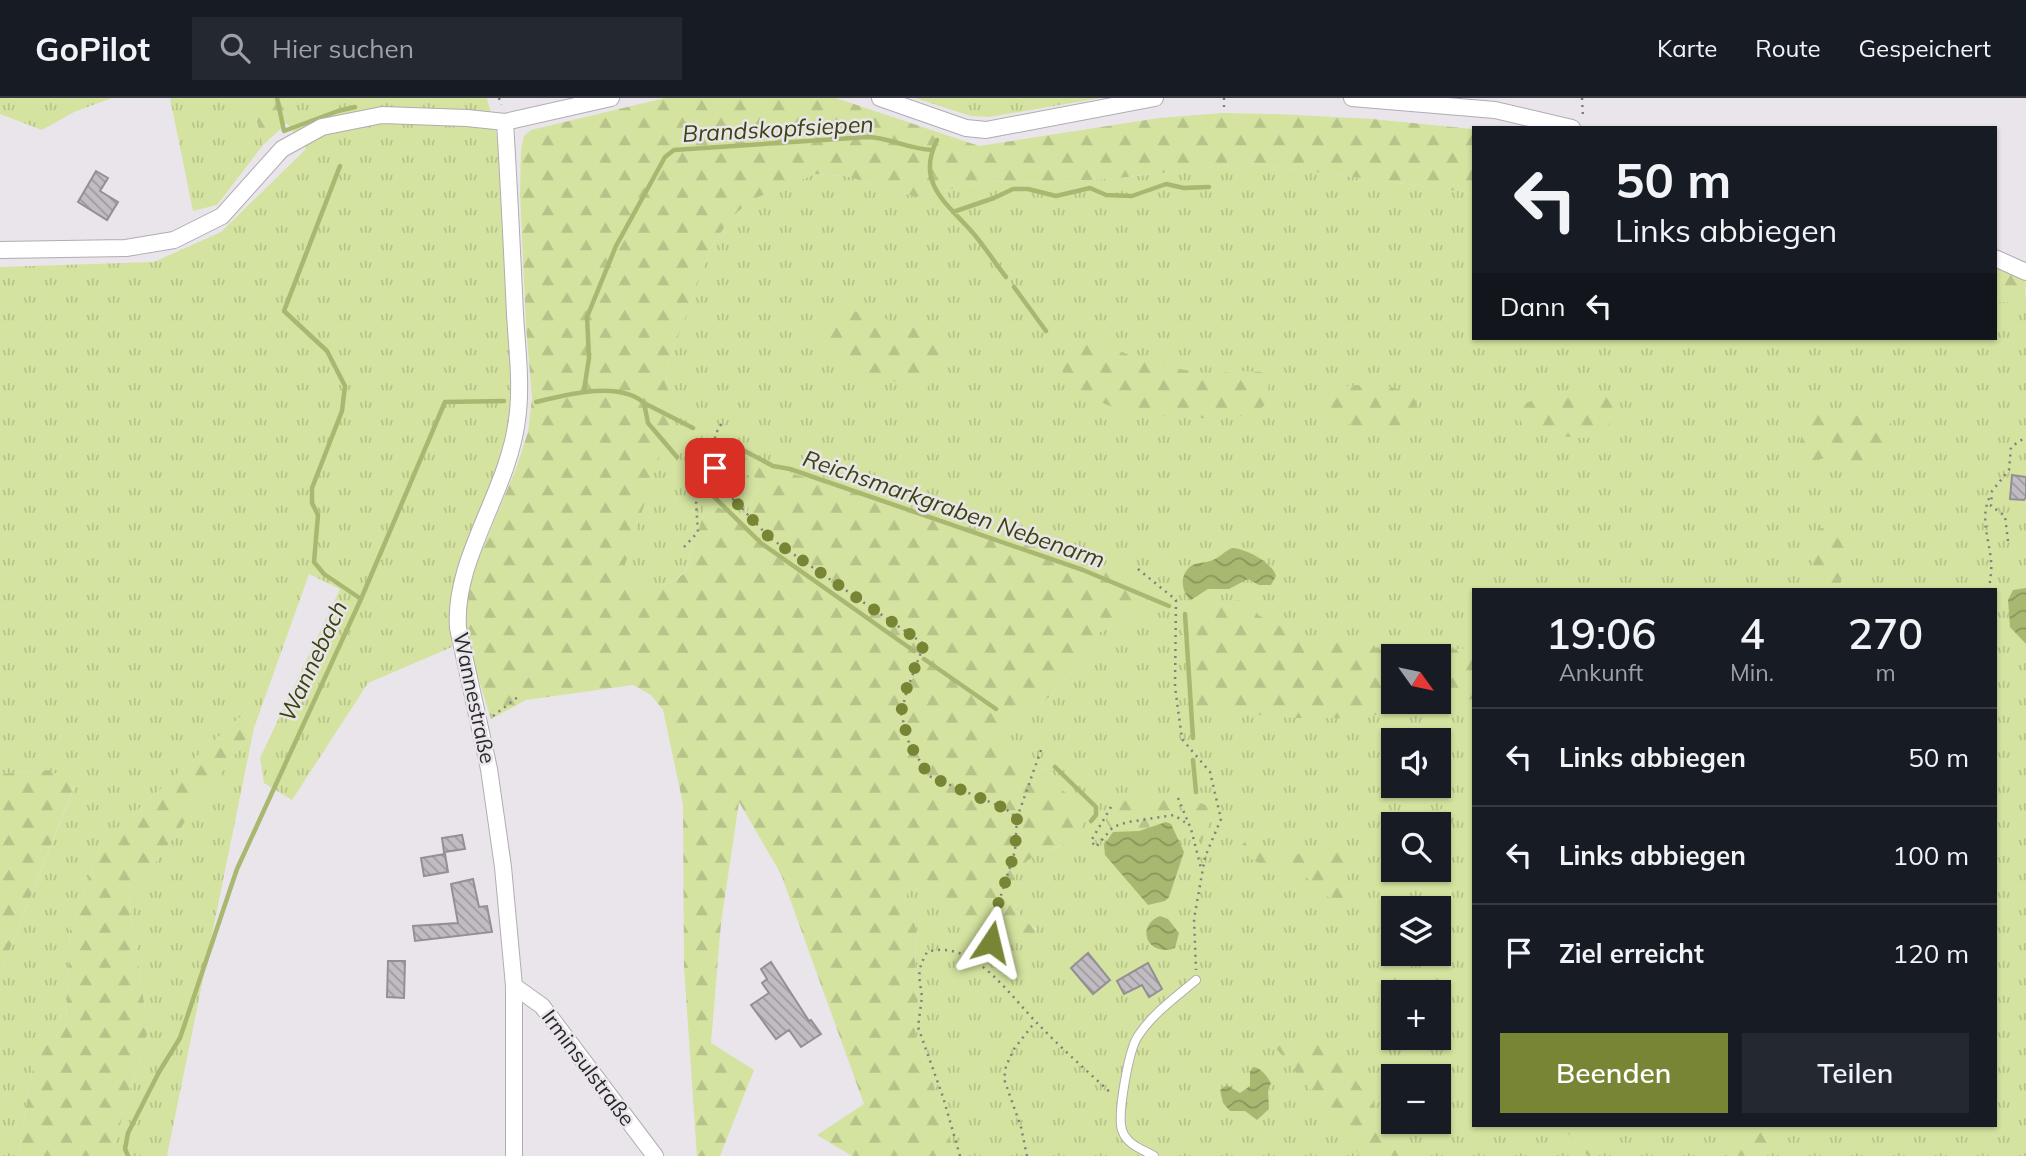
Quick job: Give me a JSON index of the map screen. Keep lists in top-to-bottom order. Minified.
{"streets":{"street":["Wannestraße","Irminsulstraße"]},"crossings":[["Wannestraße","Irminsulstraße"]],"water":["Brandskopfsiepen","Reichsmarkgraben Nebenarm","Wannebach"],"north":"bottom right","page":{"header":"GoPilot","search":"Hier suchen","nav":["Karte","Route","Gespeichert"],"turn":["50 m","Links abbiegen"],"then":"Dann","eta":["19:06","Ankunft","4","Min.","270","m"],"map_buttons":["+","−"],"list":[{"name":"Links abbiegen","value":"50 m"},{"name":"Links abbiegen","value":"100 m"},{"name":"Ziel erreicht","value":"120 m"}],"buttons":["Beenden","Teilen"]}}
